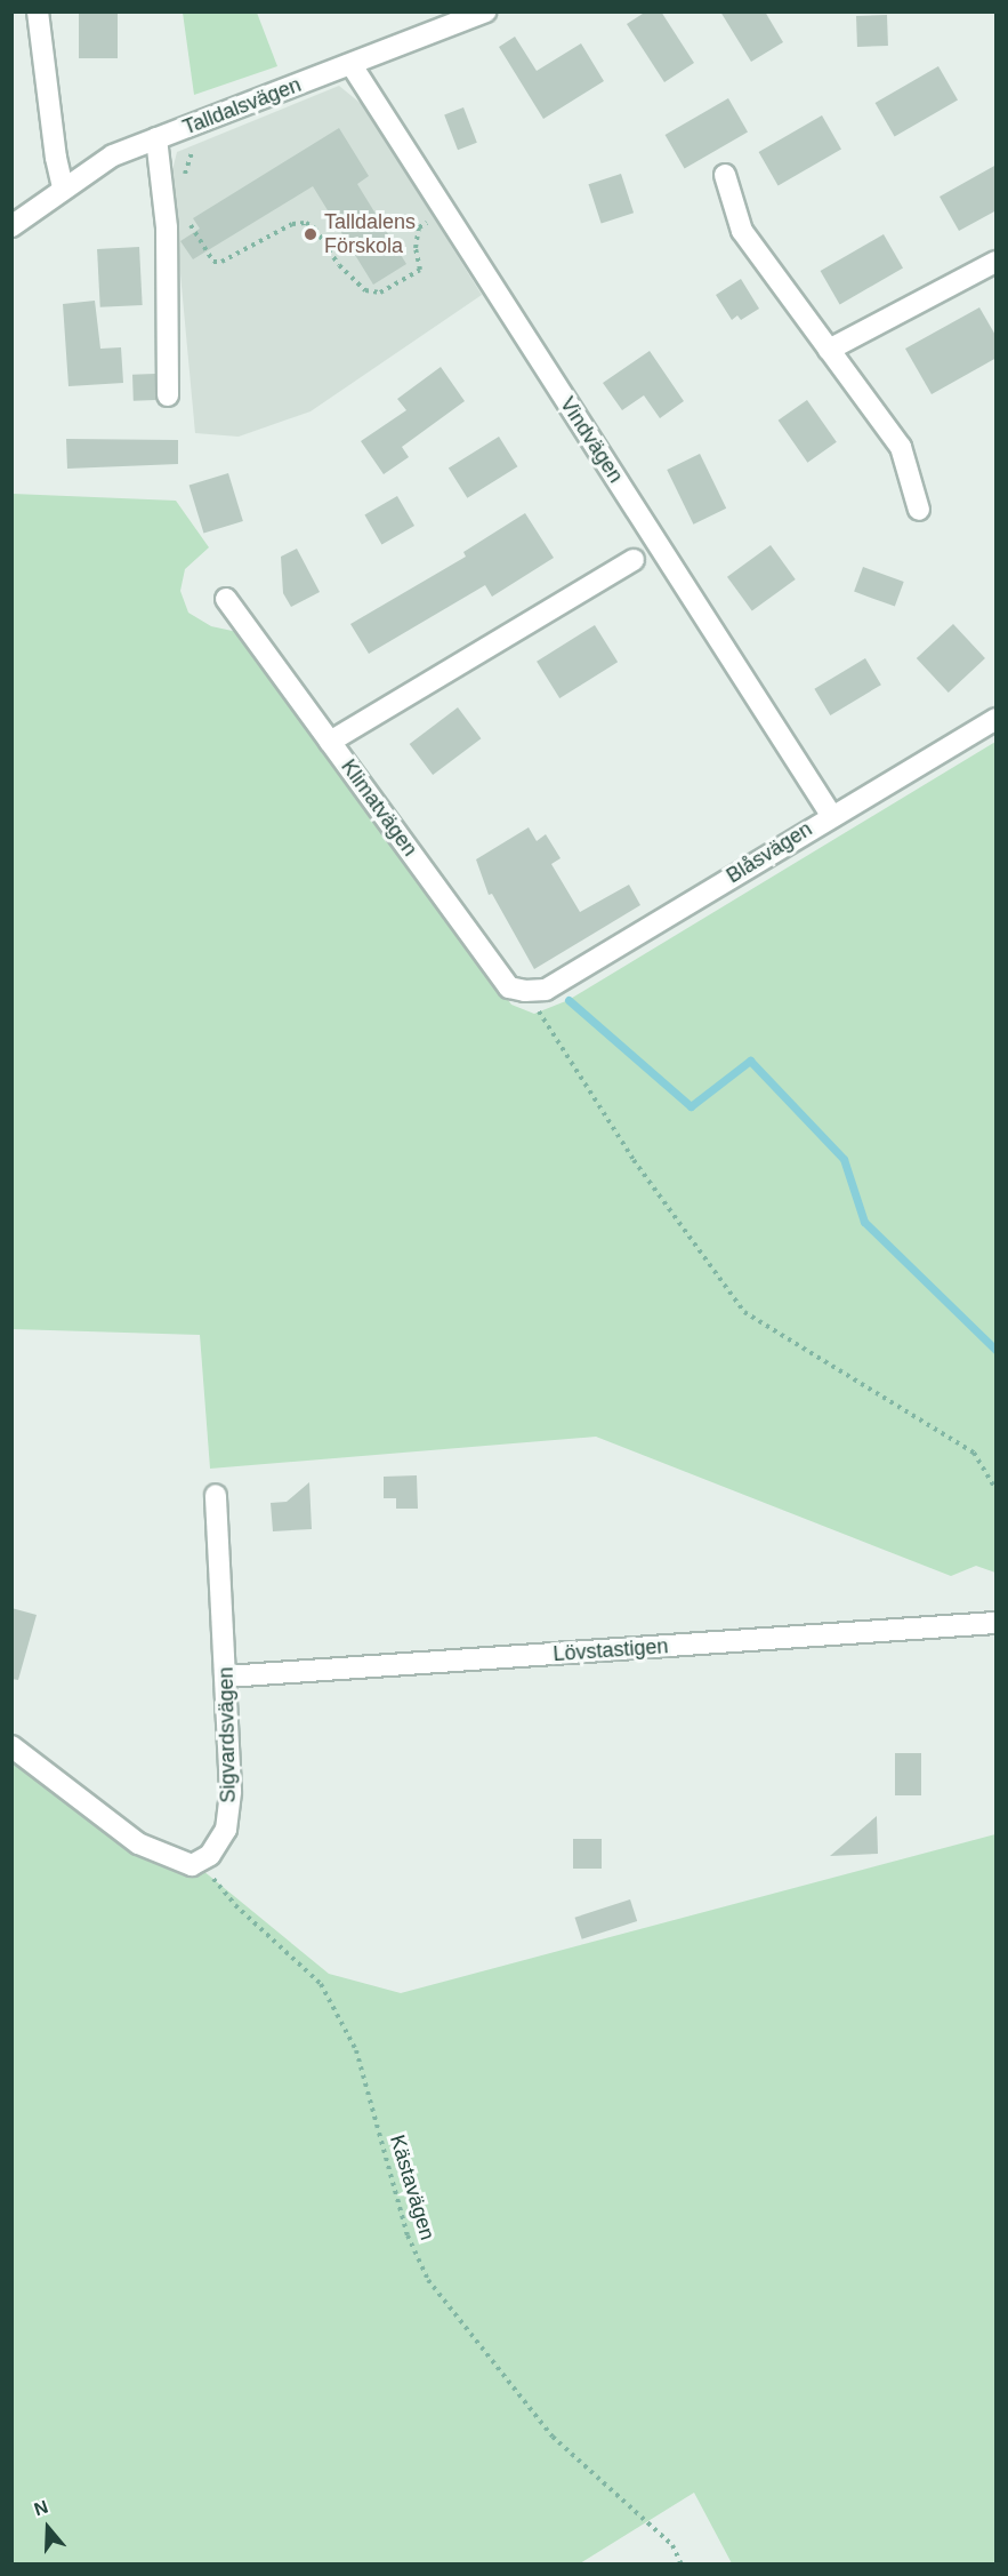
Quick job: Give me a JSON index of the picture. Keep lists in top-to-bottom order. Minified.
{"streets":{"street":["Talldalsvägen","Vindvägen","Klimatvägen","Blåsvägen","Lövstastigen","Sigvardsvägen"],"path":["Kästavägen"]},"crossings":[["Talldalsvägen","Vindvägen"],["Vindvägen","Blåsvägen"],["Klimatvägen","Blåsvägen"],["Lövstastigen","Sigvardsvägen"],["Sigvardsvägen","Kästavägen"]],"places":["Talldalens Förskola"],"north":"top"}
